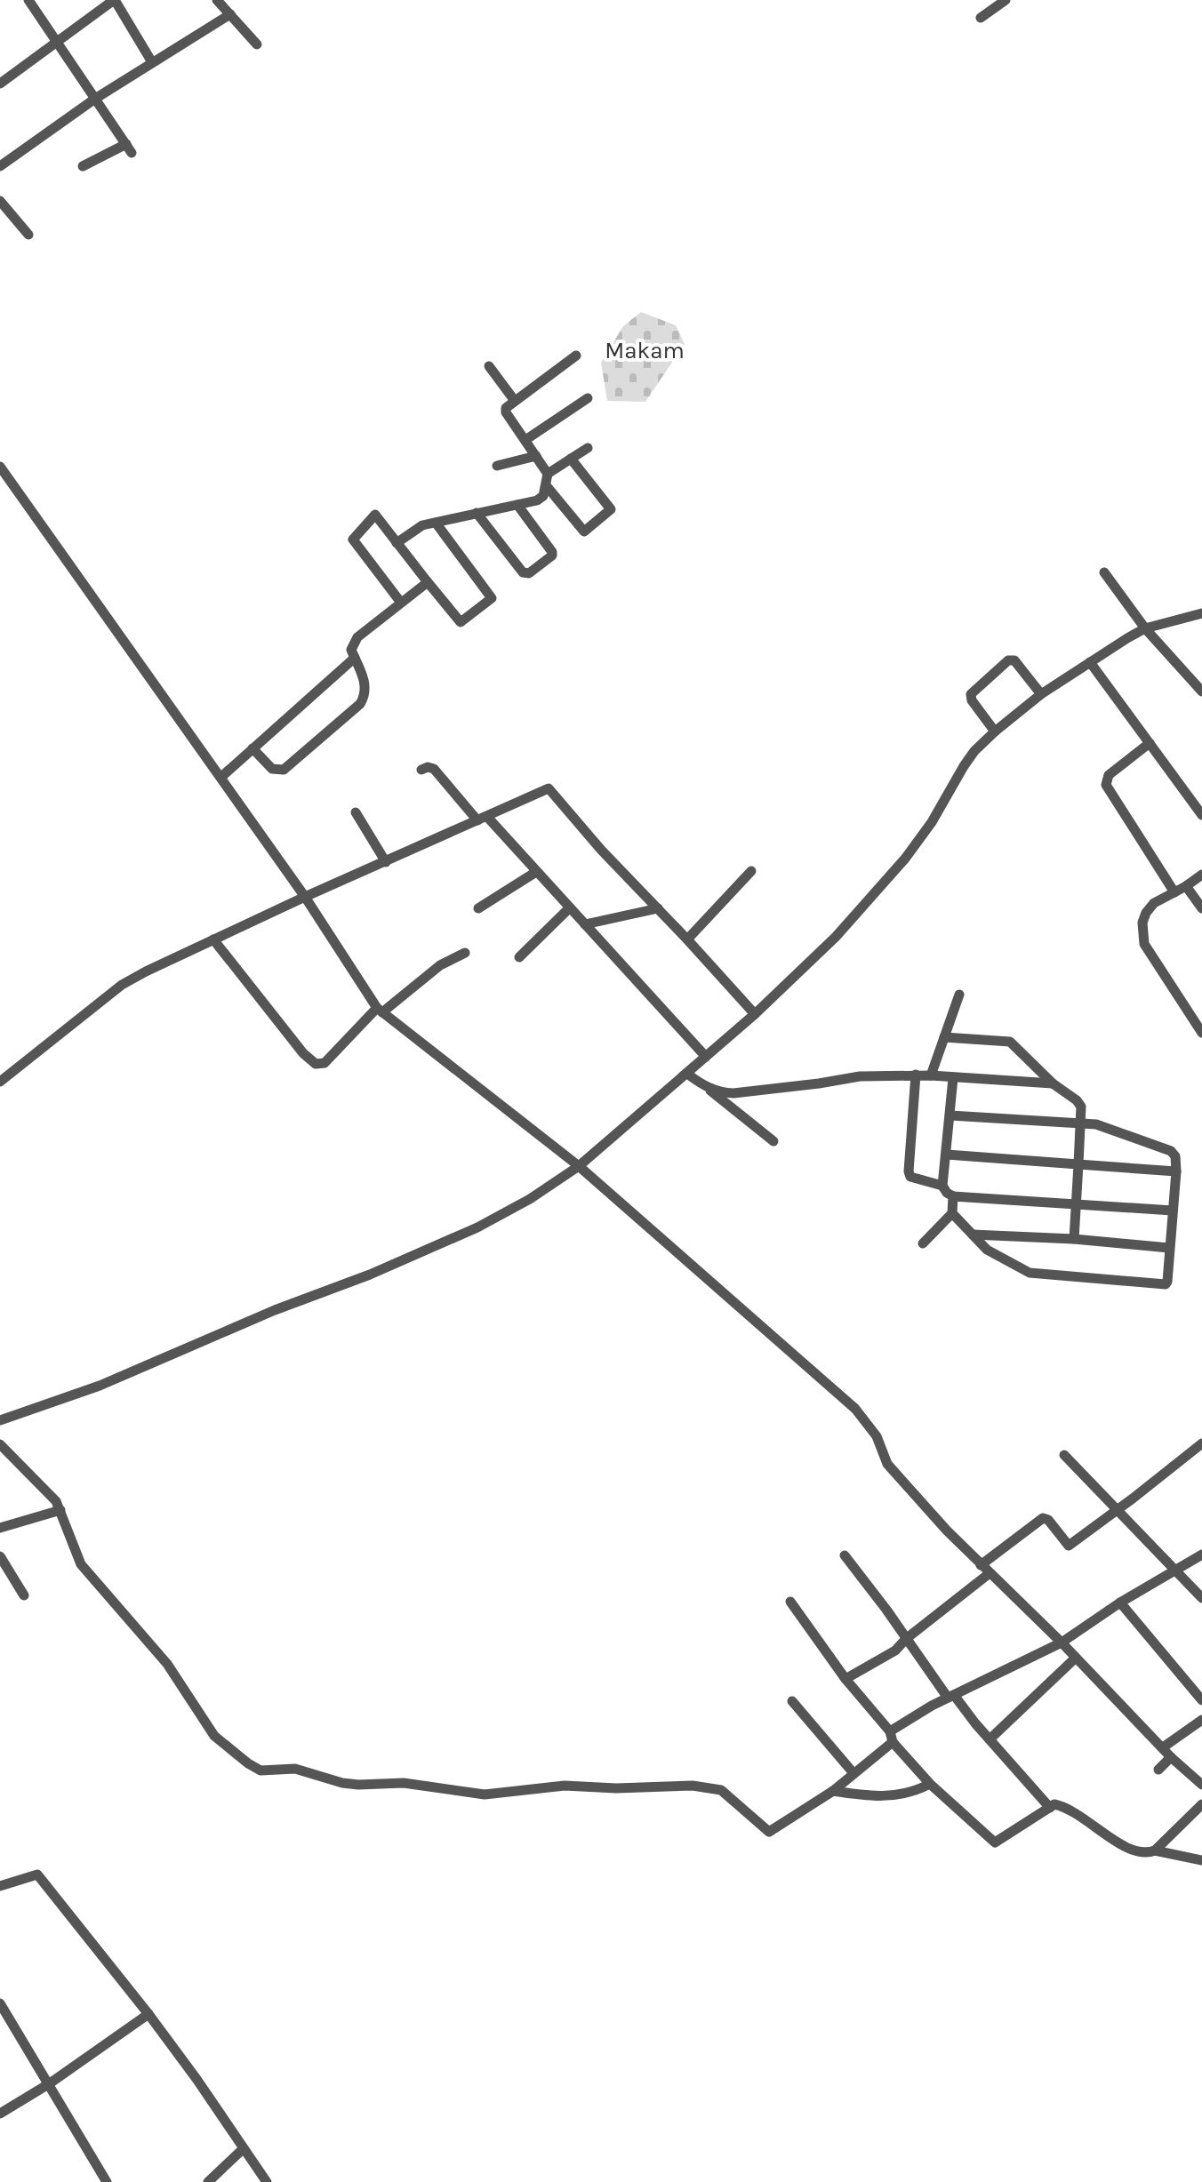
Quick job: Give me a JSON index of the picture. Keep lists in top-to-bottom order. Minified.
{"parks":["Makam"]}
